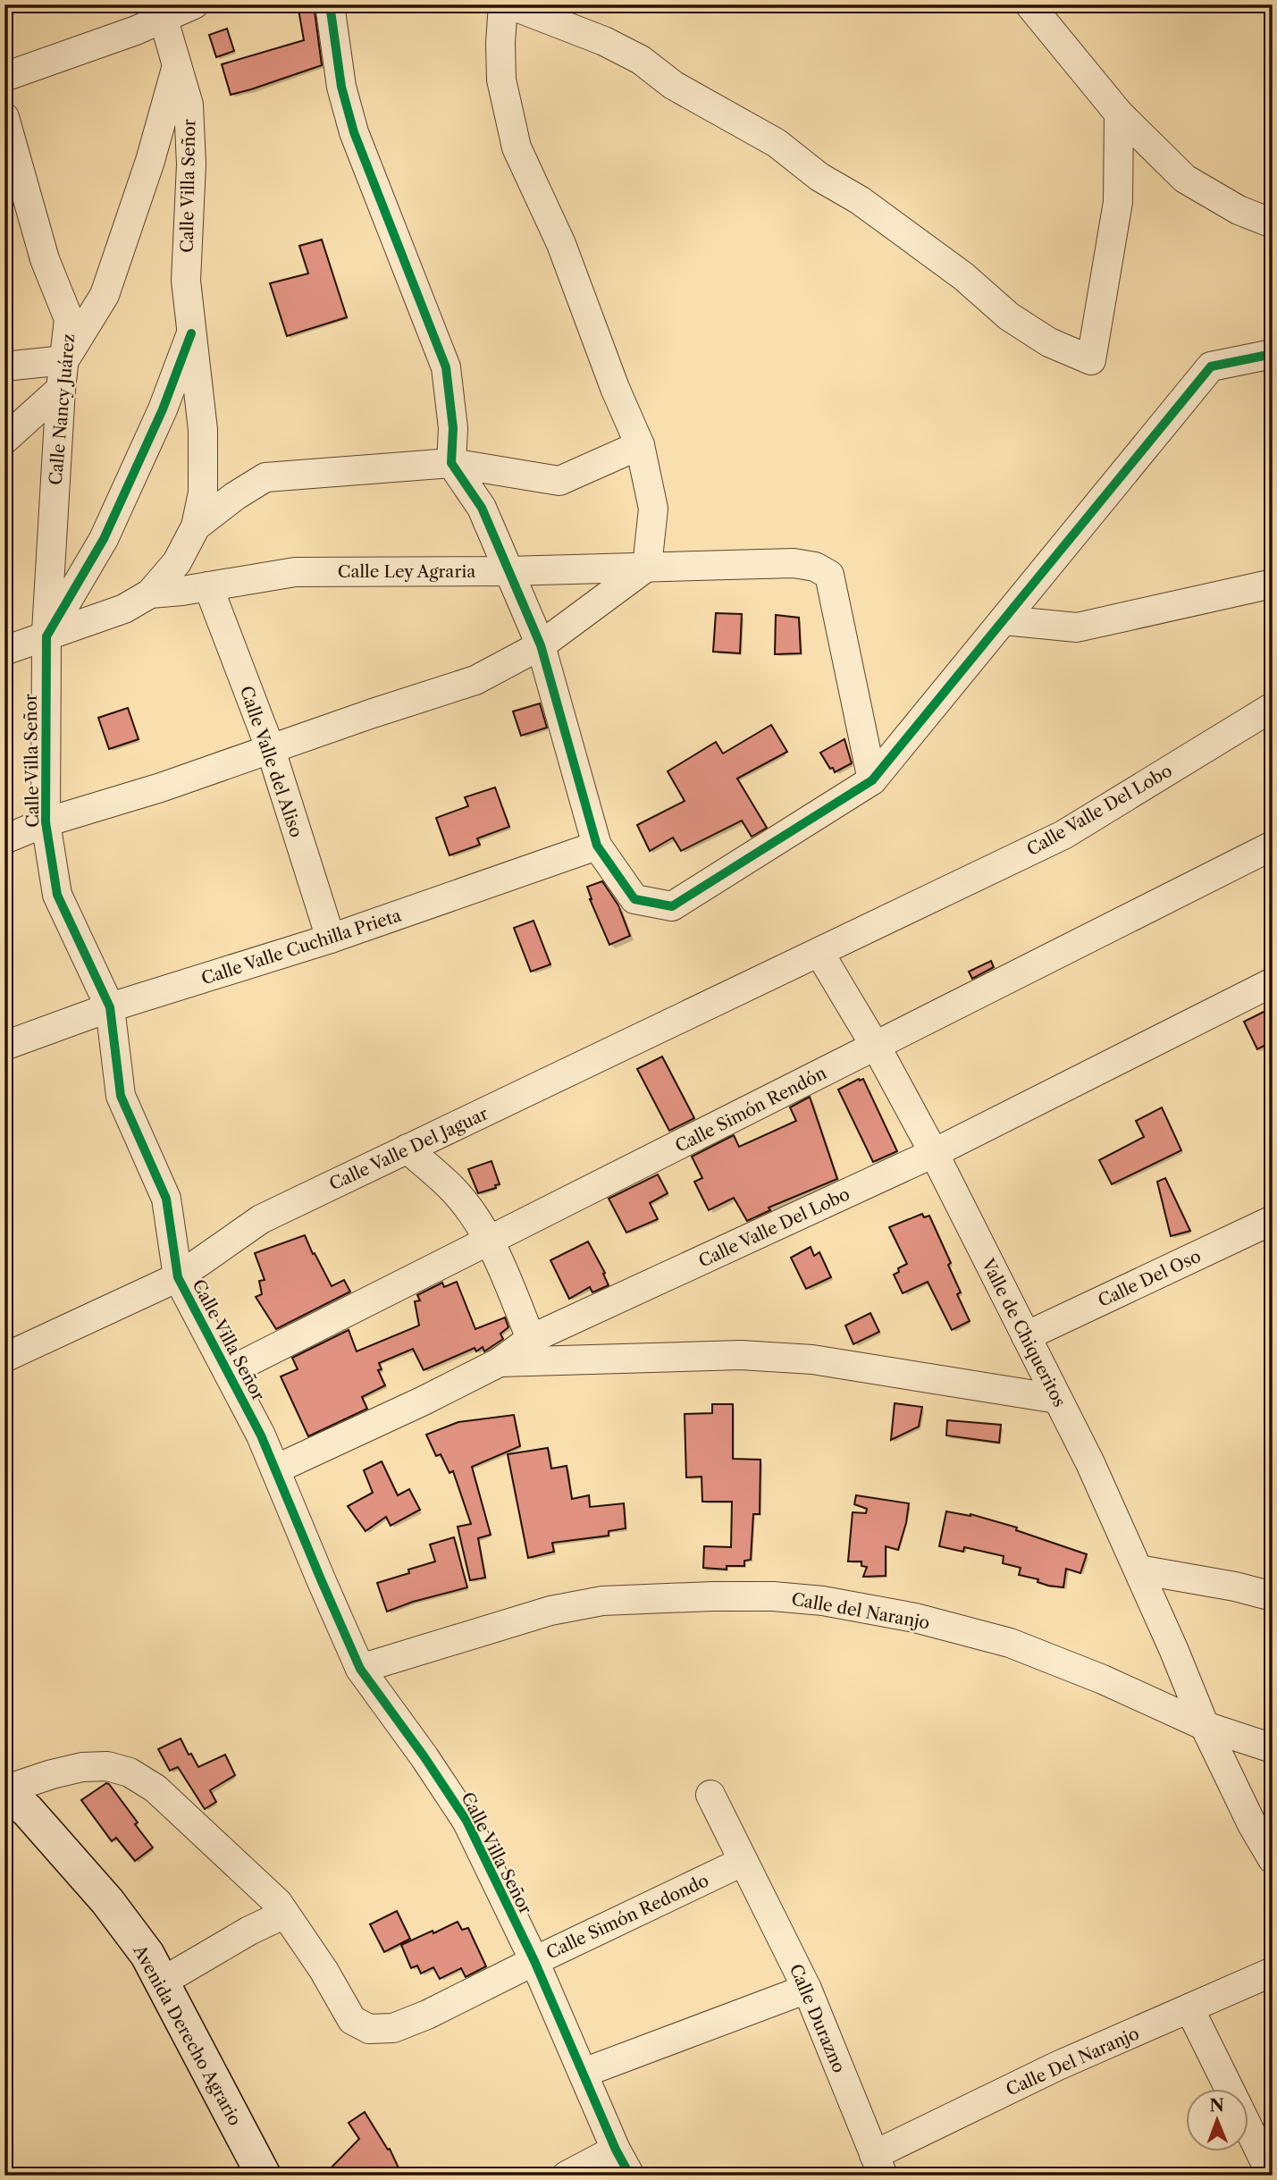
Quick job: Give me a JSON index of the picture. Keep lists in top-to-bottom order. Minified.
{"streets":{"street":["Calle Villa Señor","Calle Nancy Juárez","Calle Ley Agraria","Calle Valle del Aliso","Calle Valle Del Lobo","Calle Valle Cuchilla Prieta","Calle Simón Rendón","Calle Valle Del Jaguar","Calle Del Oso","Valle de Chiqueritos","Calle del Naranjo","Calle Simón Redondo","Calle Durazno","Avenida Derecho Agrario","Calle Del Naranjo"]},"crossings":[["Calle Villa Señor","Calle Nancy Juárez"],["Calle Villa Señor","Calle Ley Agraria"],["Calle Villa Señor","Calle Valle Del Lobo"],["Calle Villa Señor","Calle Valle Cuchilla Prieta"],["Calle Villa Señor","Calle Simón Rendón"],["Calle Villa Señor","Calle Valle Del Jaguar"],["Calle Villa Señor","Calle del Naranjo"],["Calle Villa Señor","Calle Simón Redondo"],["Calle Ley Agraria","Calle Valle del Aliso"],["Calle Valle del Aliso","Calle Valle Cuchilla Prieta"],["Calle Valle Del Lobo","Calle Valle Del Jaguar"],["Calle Valle Del Lobo","Valle de Chiqueritos"],["Calle Simón Rendón","Valle de Chiqueritos"],["Calle Valle Del Jaguar","Valle de Chiqueritos"],["Calle Del Oso","Valle de Chiqueritos"],["Valle de Chiqueritos","Calle del Naranjo"],["Calle Simón Redondo","Calle Durazno"],["Calle Simón Redondo","Avenida Derecho Agrario"],["Calle Durazno","Calle Del Naranjo"]],"north":"top"}
